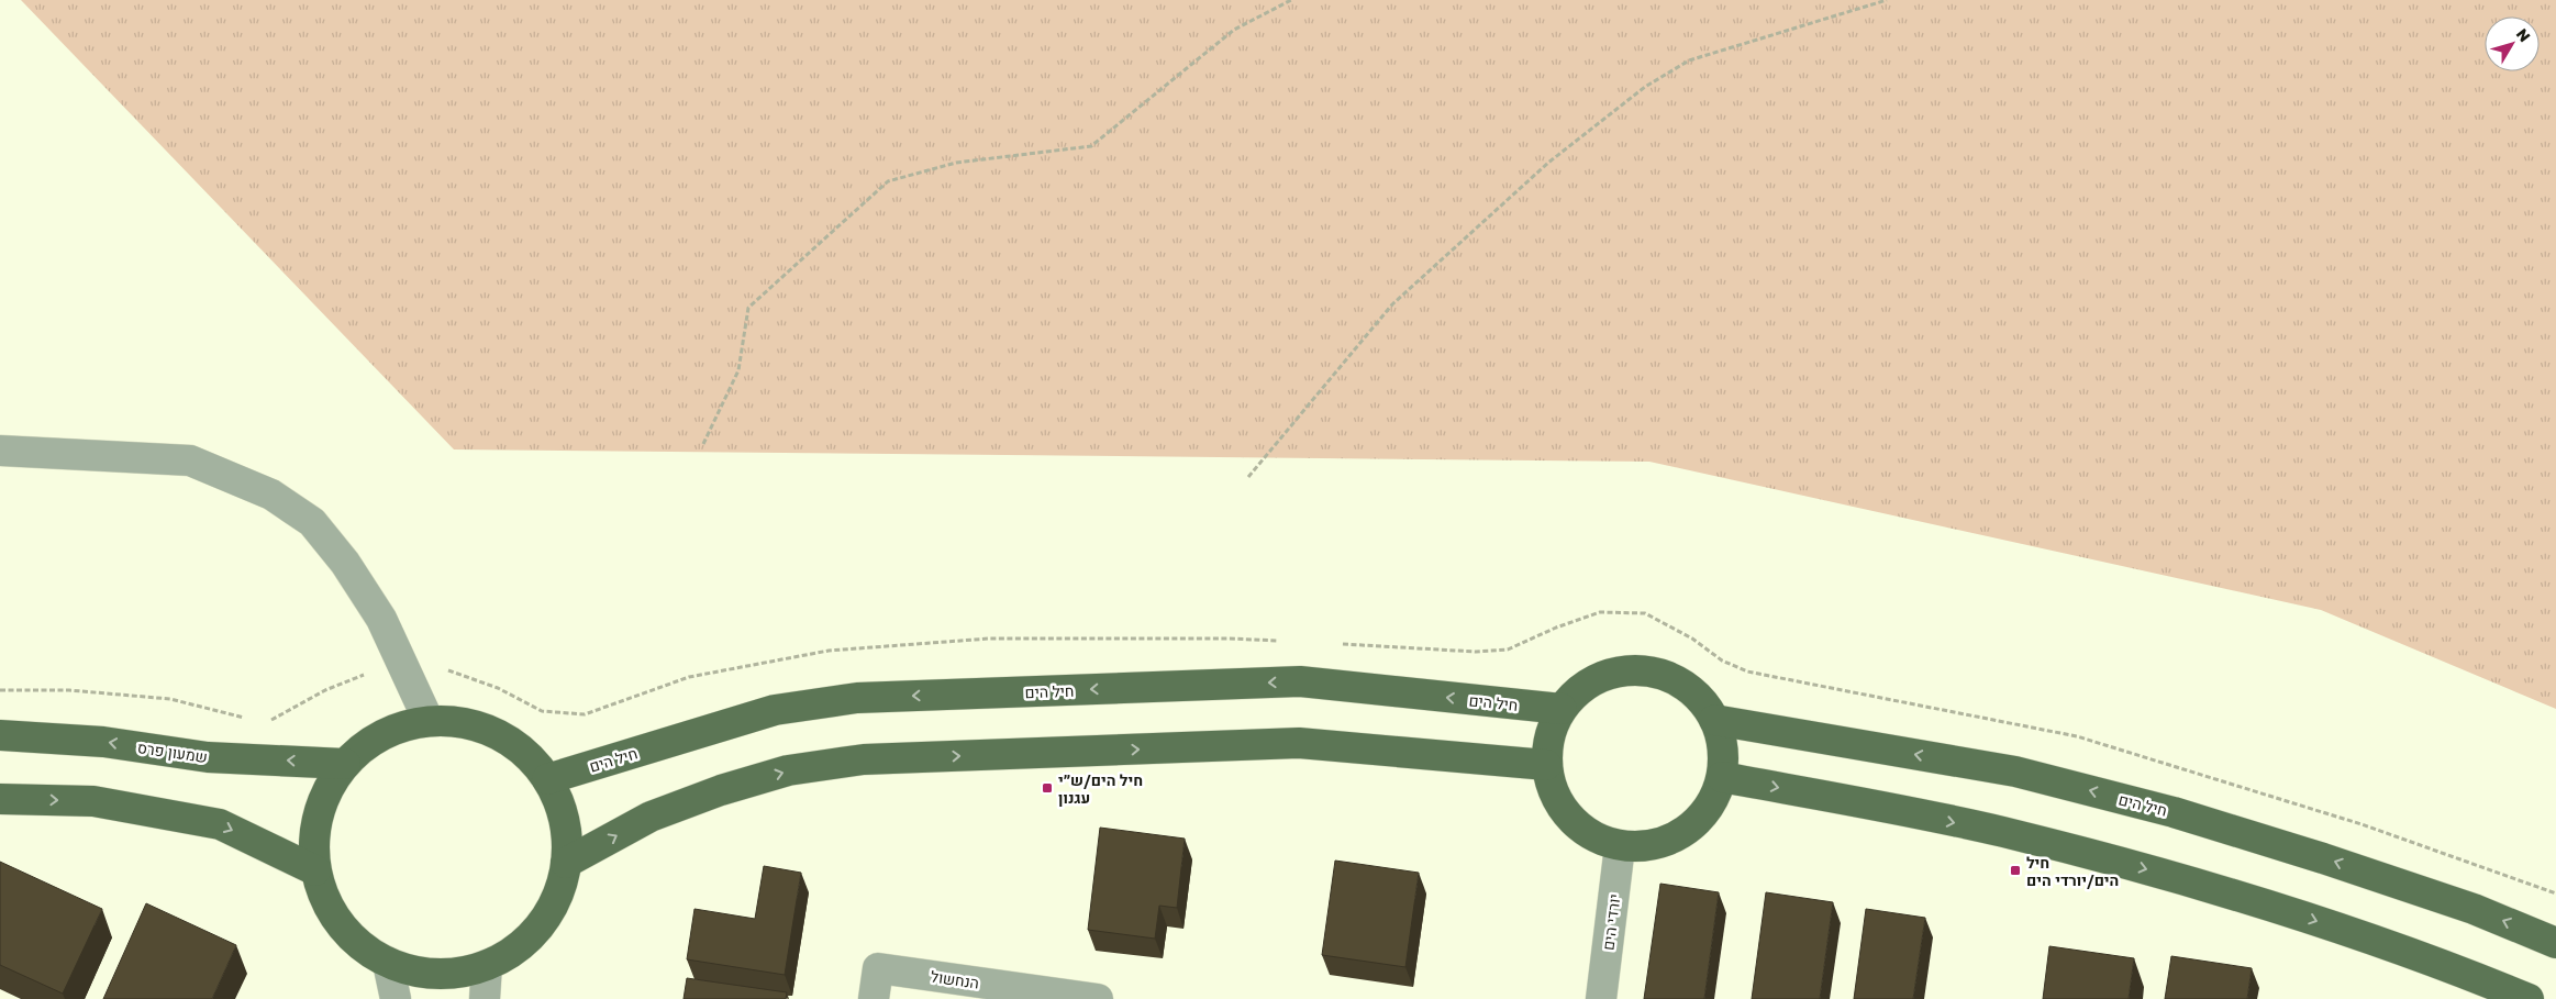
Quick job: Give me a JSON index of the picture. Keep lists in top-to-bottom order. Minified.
{"streets":{"main road":["חיל הים","שמעון פרס"],"street":["יורדי הים","הנחשול"]},"crossings":[["חיל הים","יורדי הים"]],"places":{"transit":["חיל הים/ש״י עגנון","חיל הים/יורדי הים"]},"north":"top right"}
